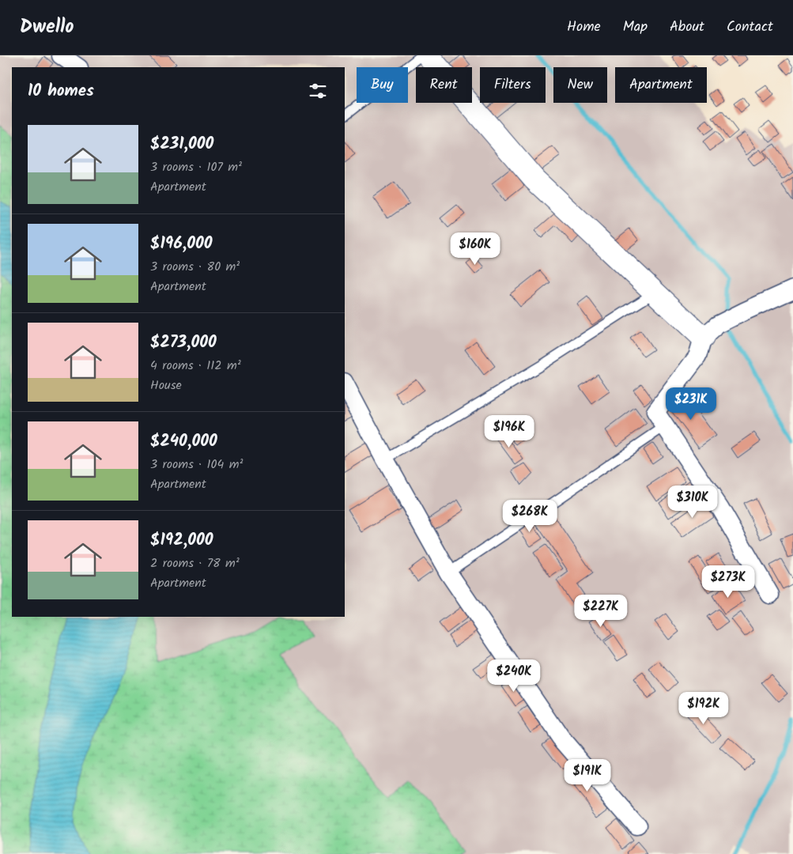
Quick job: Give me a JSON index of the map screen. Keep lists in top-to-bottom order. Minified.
{"page":{"header":"Dwello","nav":["Home","Map","About","Contact"],"chip":["Buy","Rent","Filters","New","Apartment"],"heading":"10 homes","list":[{"name":"$231,000","note":"3 rooms · 107 m² · Apartment"},{"name":"$196,000","note":"3 rooms · 80 m² · Apartment"},{"name":"$273,000","note":"4 rooms · 112 m² · House"},{"name":"$240,000","note":"3 rooms · 104 m² · Apartment"},{"name":"$192,000","note":"2 rooms · 78 m² · Apartment"}],"price":["$160K","$231K","$196K","$310K","$268K","$273K","$227K","$240K","$192K","$191K"]}}
